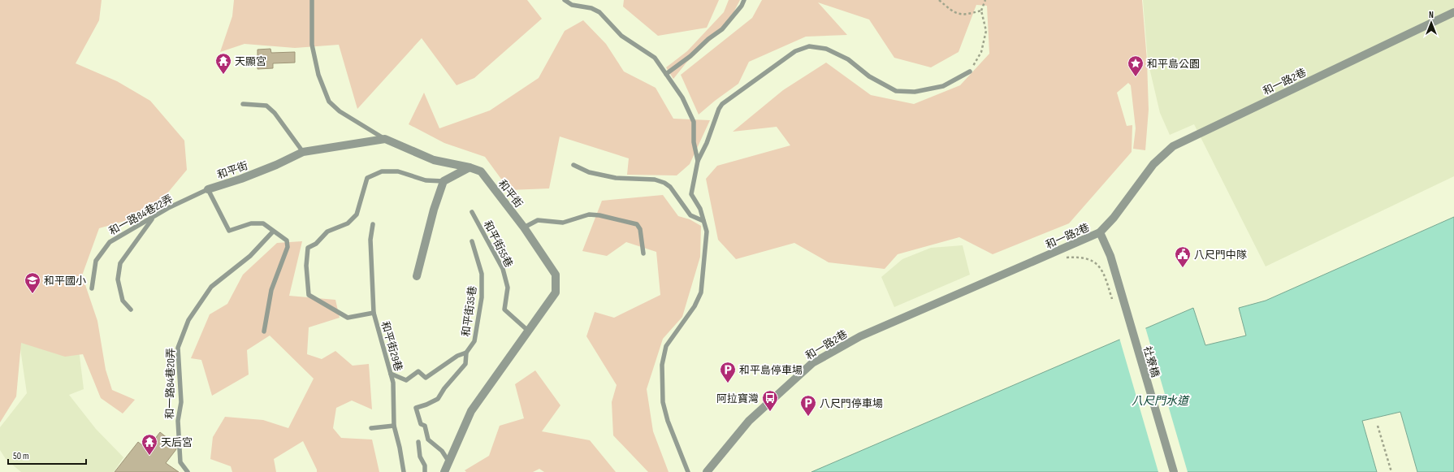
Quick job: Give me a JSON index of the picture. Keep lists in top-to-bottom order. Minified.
{"streets":{"street":["和一路2巷","和平街","社寮橋"],"lane":["和一路84巷22弄","和平街55巷","和平街35巷","和平街29巷","和一路84巷20弄"]},"crossings":[["和一路2巷","社寮橋"],["和平街","和一路84巷22弄"],["和平街","和平街55巷"],["和平街","和平街35巷"]],"water":["八尺門水道"],"places":{"temple":["天顯宮","天后宮"],"place":["和平島公園"],"public building":["八尺門中隊"],"school or university":["和平國小"],"parking":["和平島停車場","八尺門停車場"],"bus stop":["阿拉寶灣"]},"scale_bar":"50 m","north":"top"}
